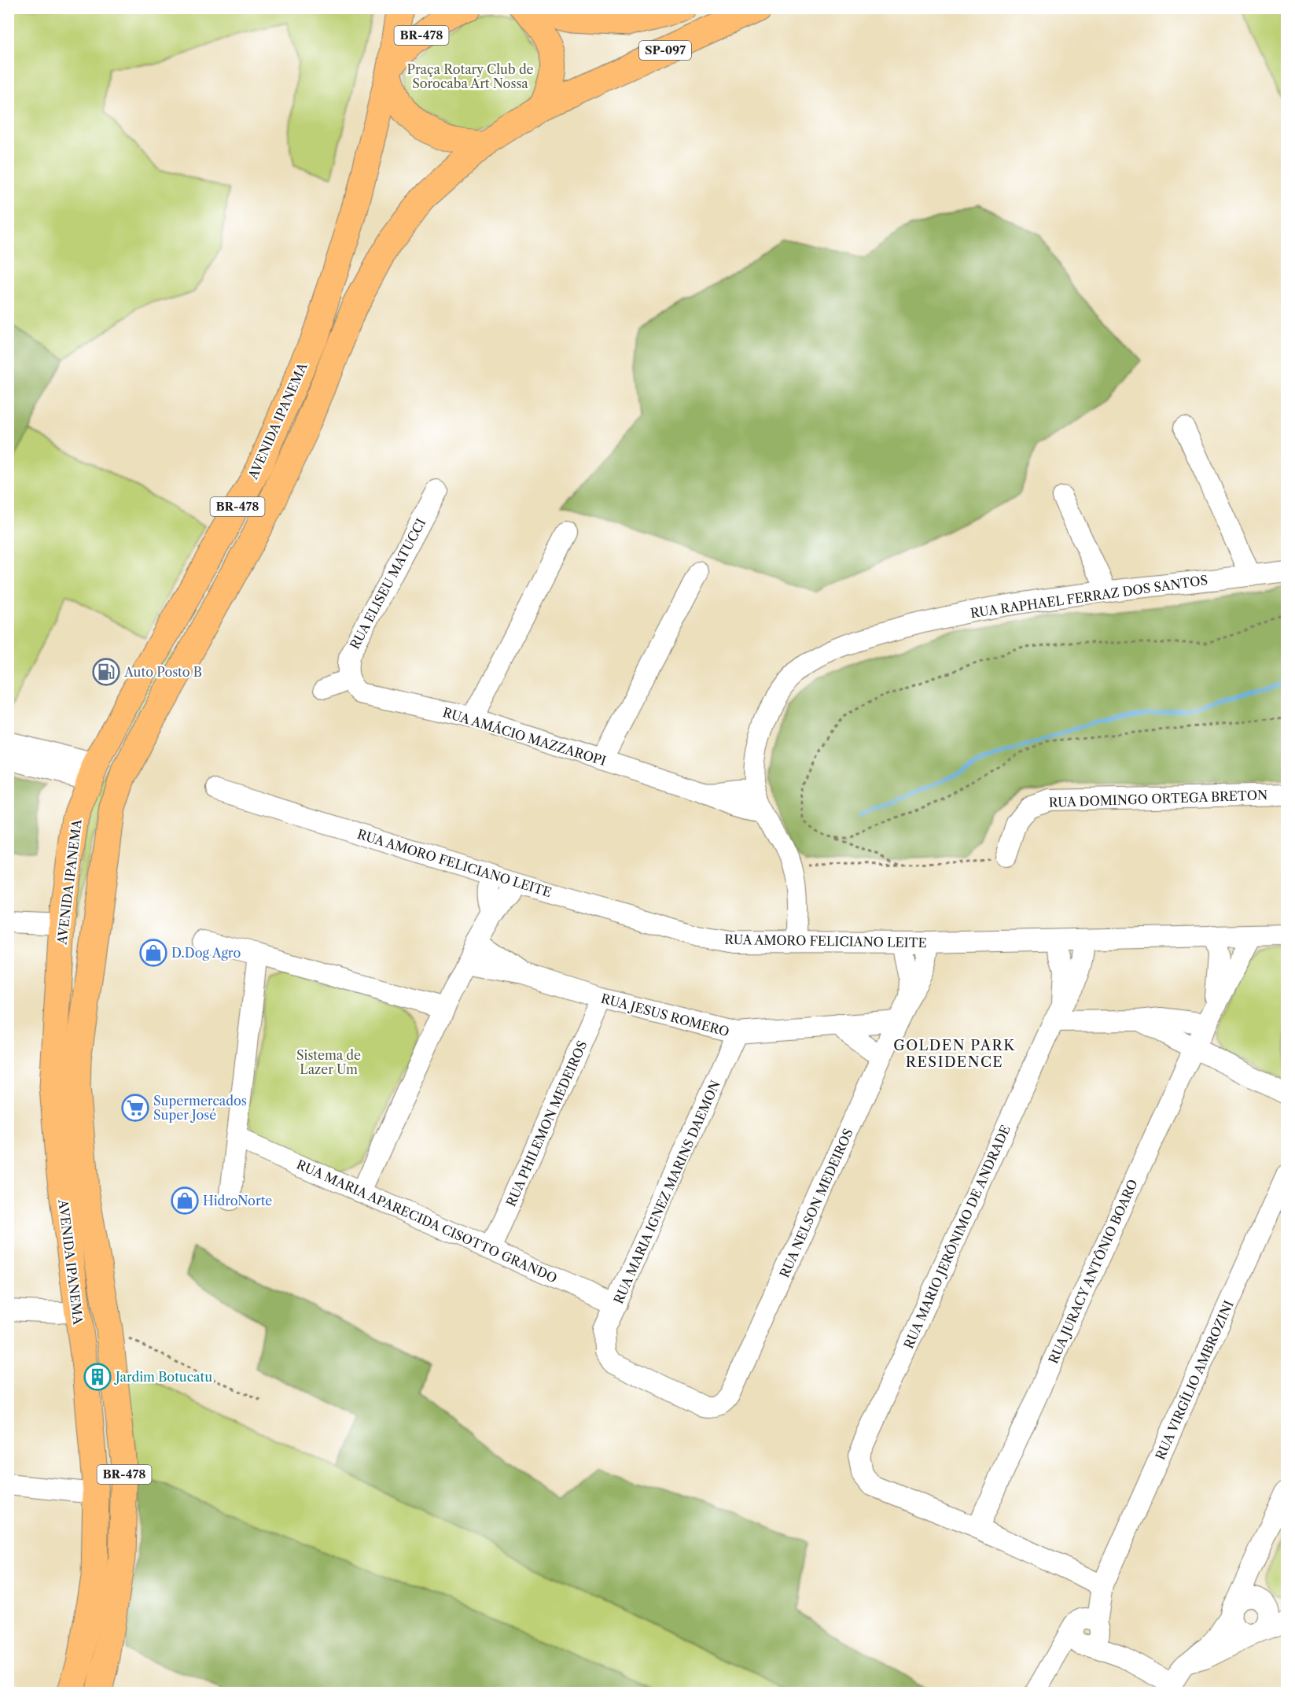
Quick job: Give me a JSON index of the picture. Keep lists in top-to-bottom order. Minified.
{"streets":{"main road":["BR-478","SP-097","AVENIDA IPANEMA"],"street":["RUA ELISEU MATUCCI","RUA RAPHAEL FERRAZ DOS SANTOS","RUA AMÁCIO MAZZAROPI","RUA DOMINGO ORTEGA BRETON","RUA AMORO FELICIANO LEITE","RUA JESUS ROMERO","RUA PHILEMON MEDEIROS","RUA MARIA IGNEZ MARINS DAEMON","RUA NELSON MEDEIROS","RUA MARIA APARECIDA CISOTTO GRANDO","RUA MARIO JERÔNIMO DE ANDRADE","RUA JURACY ANTÔNIO BOARO","RUA VIRGÍLIO AMBROZINI"]},"crossings":[["SP-097","AVENIDA IPANEMA"],["RUA ELISEU MATUCCI","RUA AMÁCIO MAZZAROPI"],["RUA RAPHAEL FERRAZ DOS SANTOS","RUA AMÁCIO MAZZAROPI"],["RUA RAPHAEL FERRAZ DOS SANTOS","RUA AMORO FELICIANO LEITE"],["RUA AMORO FELICIANO LEITE","RUA NELSON MEDEIROS"],["RUA AMORO FELICIANO LEITE","RUA MARIO JERÔNIMO DE ANDRADE"],["RUA AMORO FELICIANO LEITE","RUA JURACY ANTÔNIO BOARO"],["RUA JESUS ROMERO","RUA PHILEMON MEDEIROS"],["RUA JESUS ROMERO","RUA MARIA IGNEZ MARINS DAEMON"],["RUA JESUS ROMERO","RUA NELSON MEDEIROS"],["RUA PHILEMON MEDEIROS","RUA MARIA APARECIDA CISOTTO GRANDO"],["RUA MARIA IGNEZ MARINS DAEMON","RUA NELSON MEDEIROS"],["RUA MARIA IGNEZ MARINS DAEMON","RUA MARIA APARECIDA CISOTTO GRANDO"],["RUA MARIO JERÔNIMO DE ANDRADE","RUA JURACY ANTÔNIO BOARO"]],"districts":["GOLDEN PARK RESIDENCE"],"parks":["Praça Rotary Club de Sorocaba Art Nossa","Sistema de Lazer Um"],"places":{"fuel station":["Auto Posto B"],"shop":["D.Dog Agro","HidroNorte"],"supermarket":["Supermercados Super José"],"building":["Jardim Botucatu"]}}
